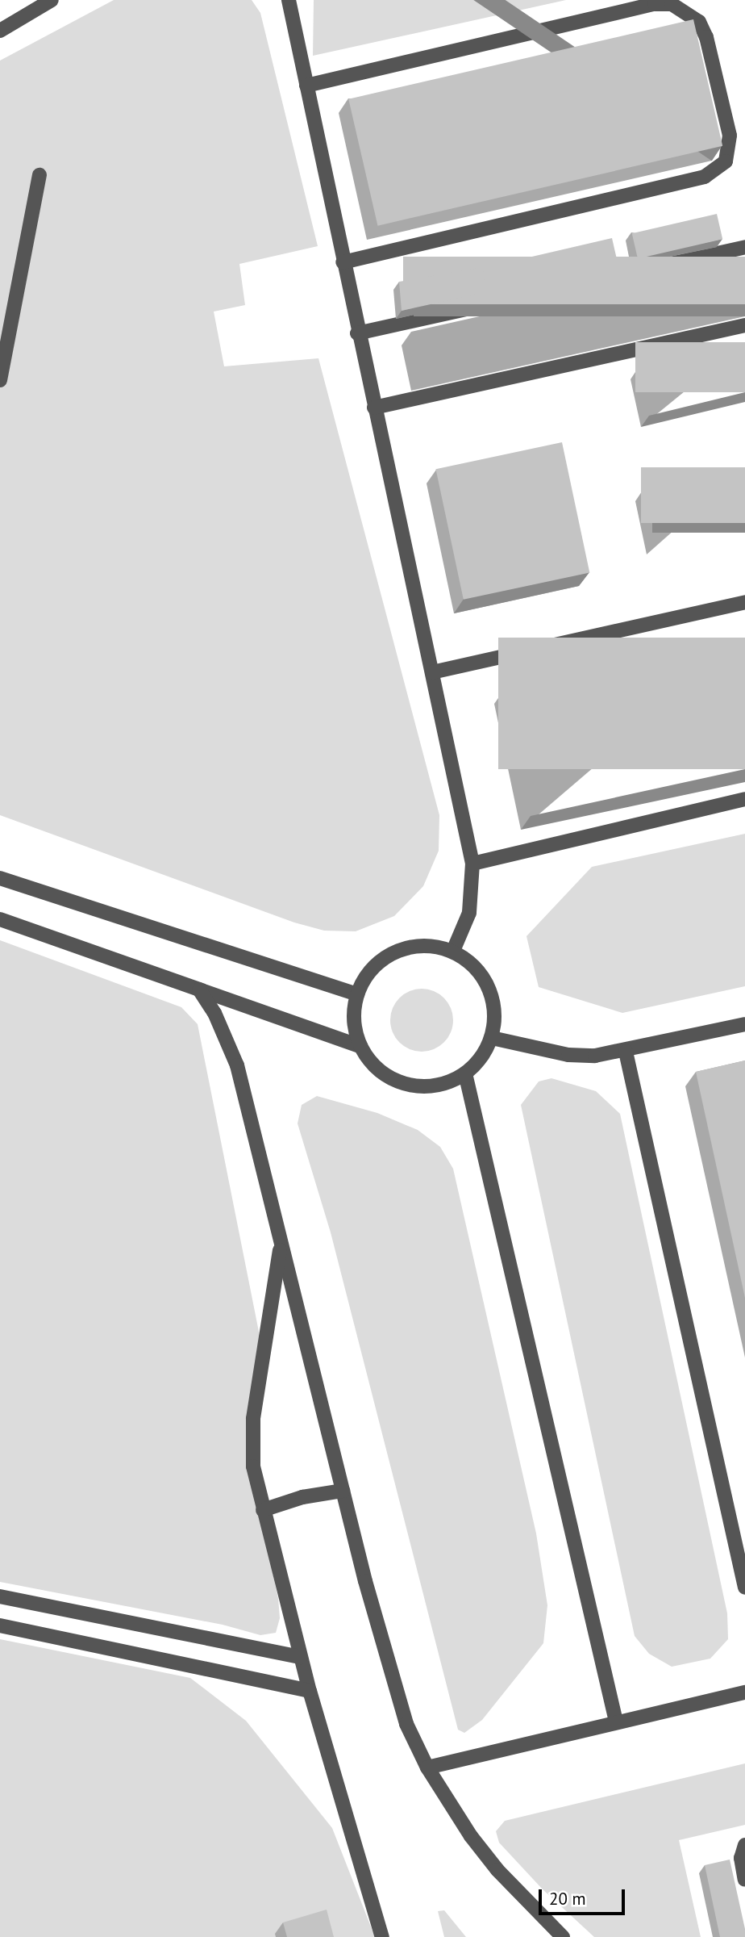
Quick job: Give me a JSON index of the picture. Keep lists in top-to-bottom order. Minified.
{"scale_bar":"20 m"}
